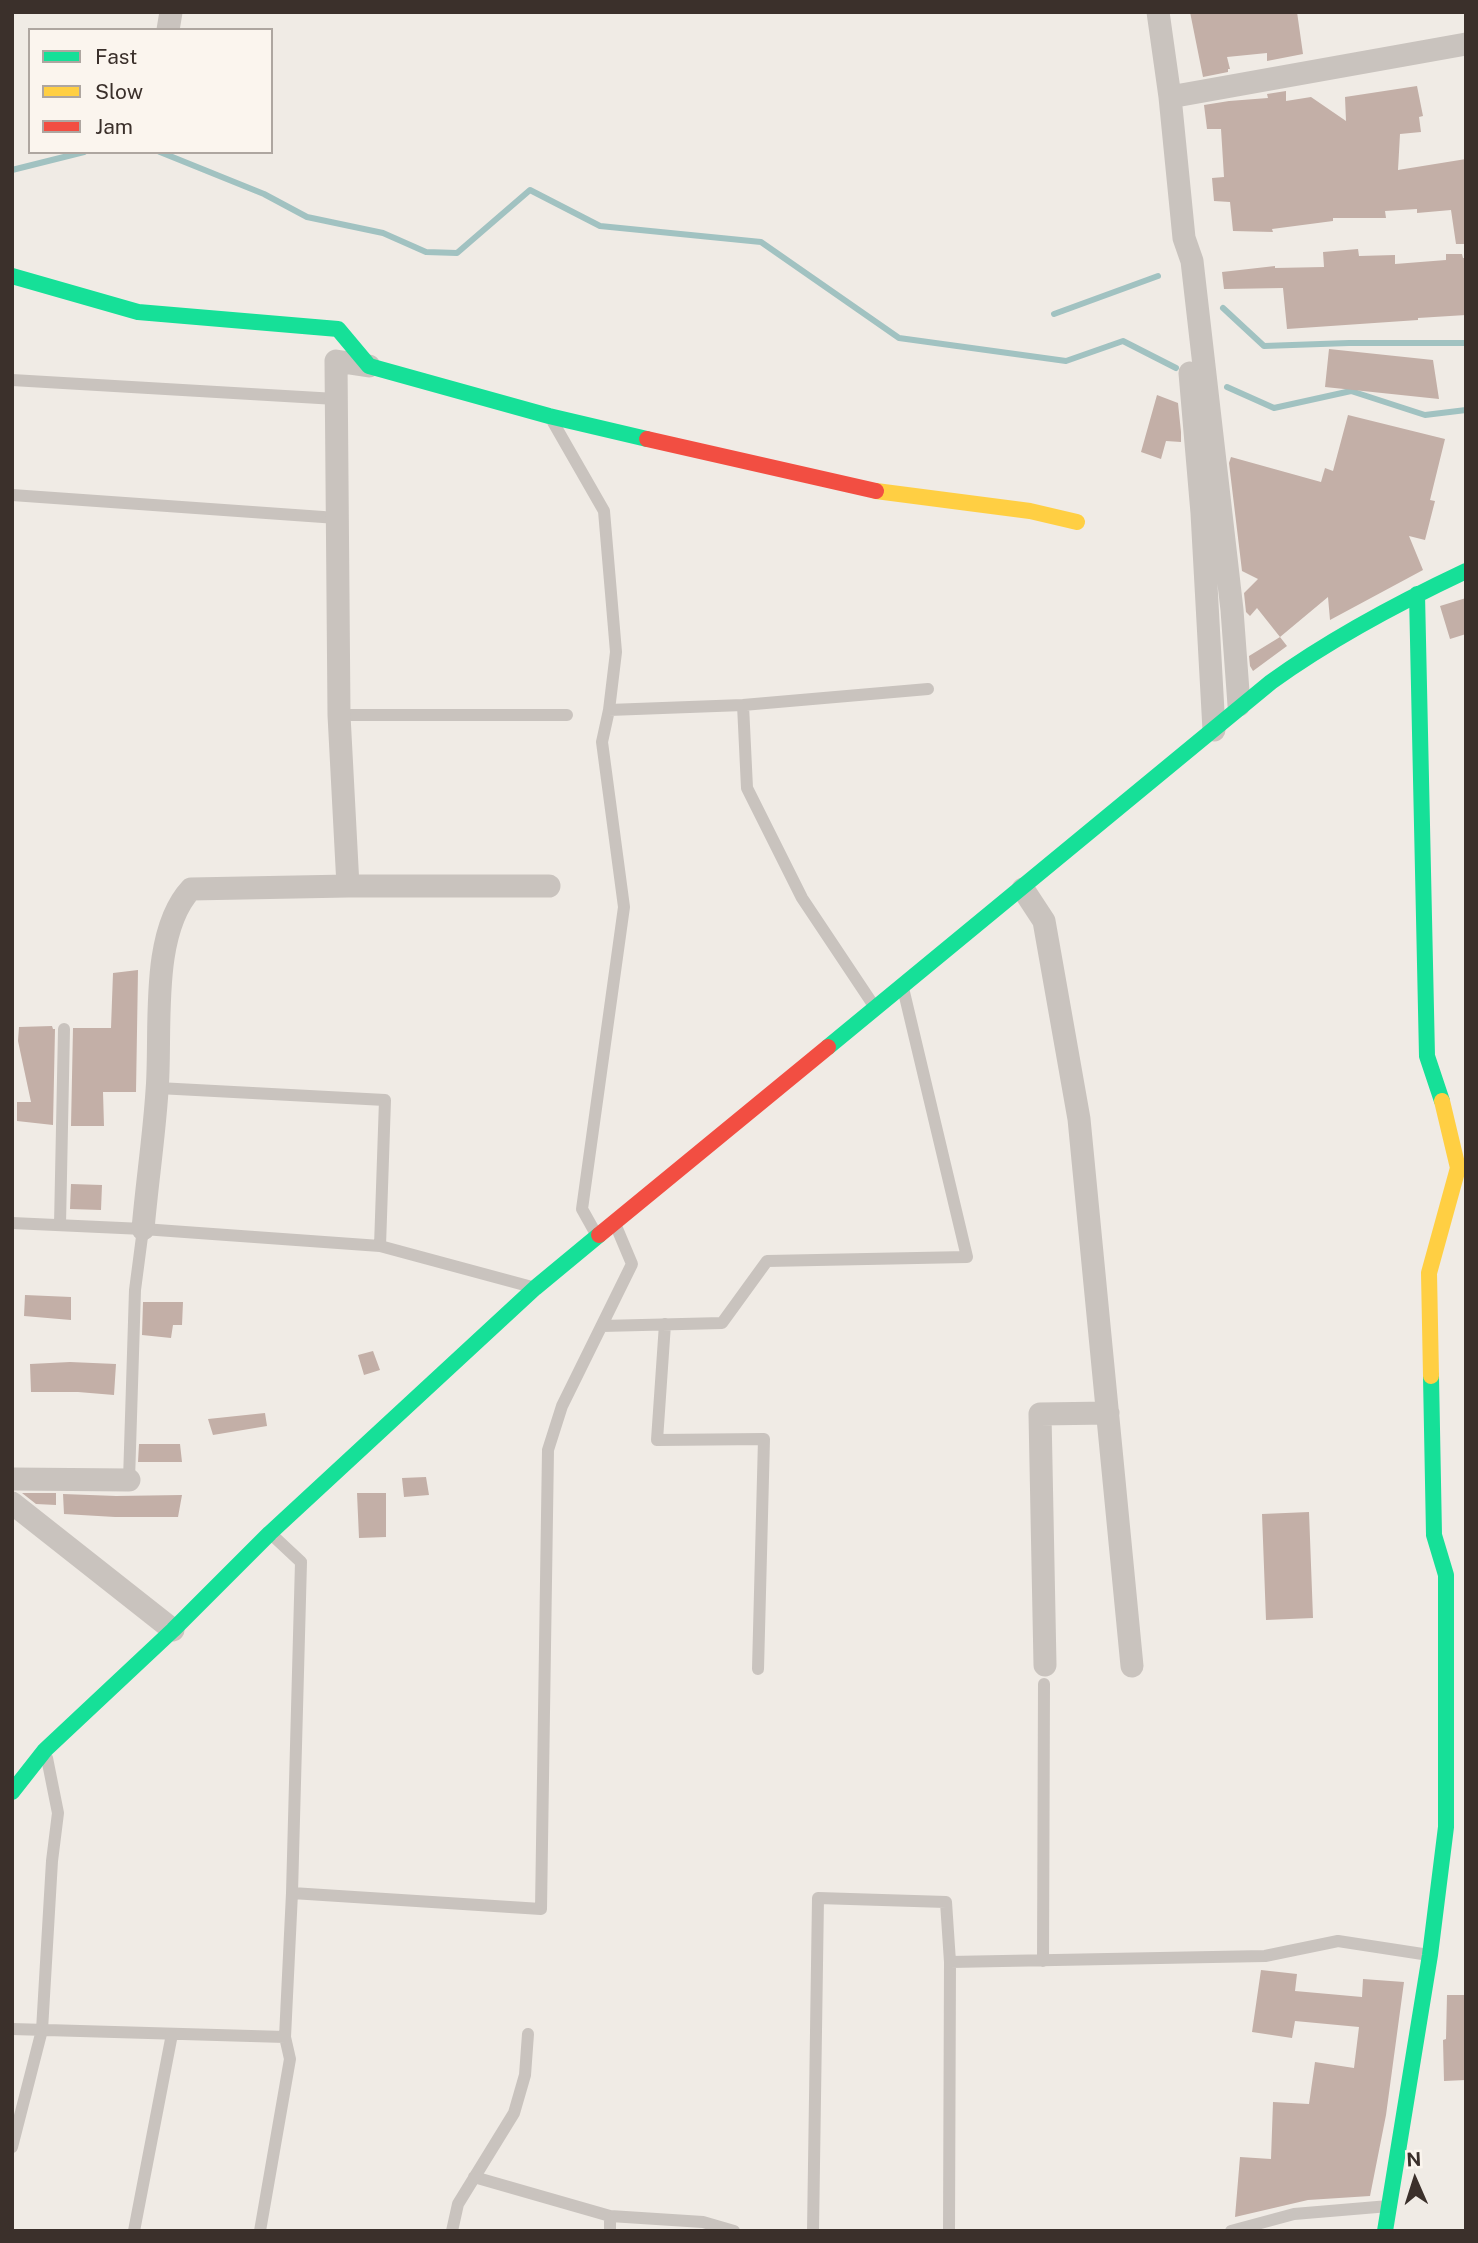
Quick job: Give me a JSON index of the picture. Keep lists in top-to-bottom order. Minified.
{"legend":["Fast","Slow","Jam"],"north":"top"}
